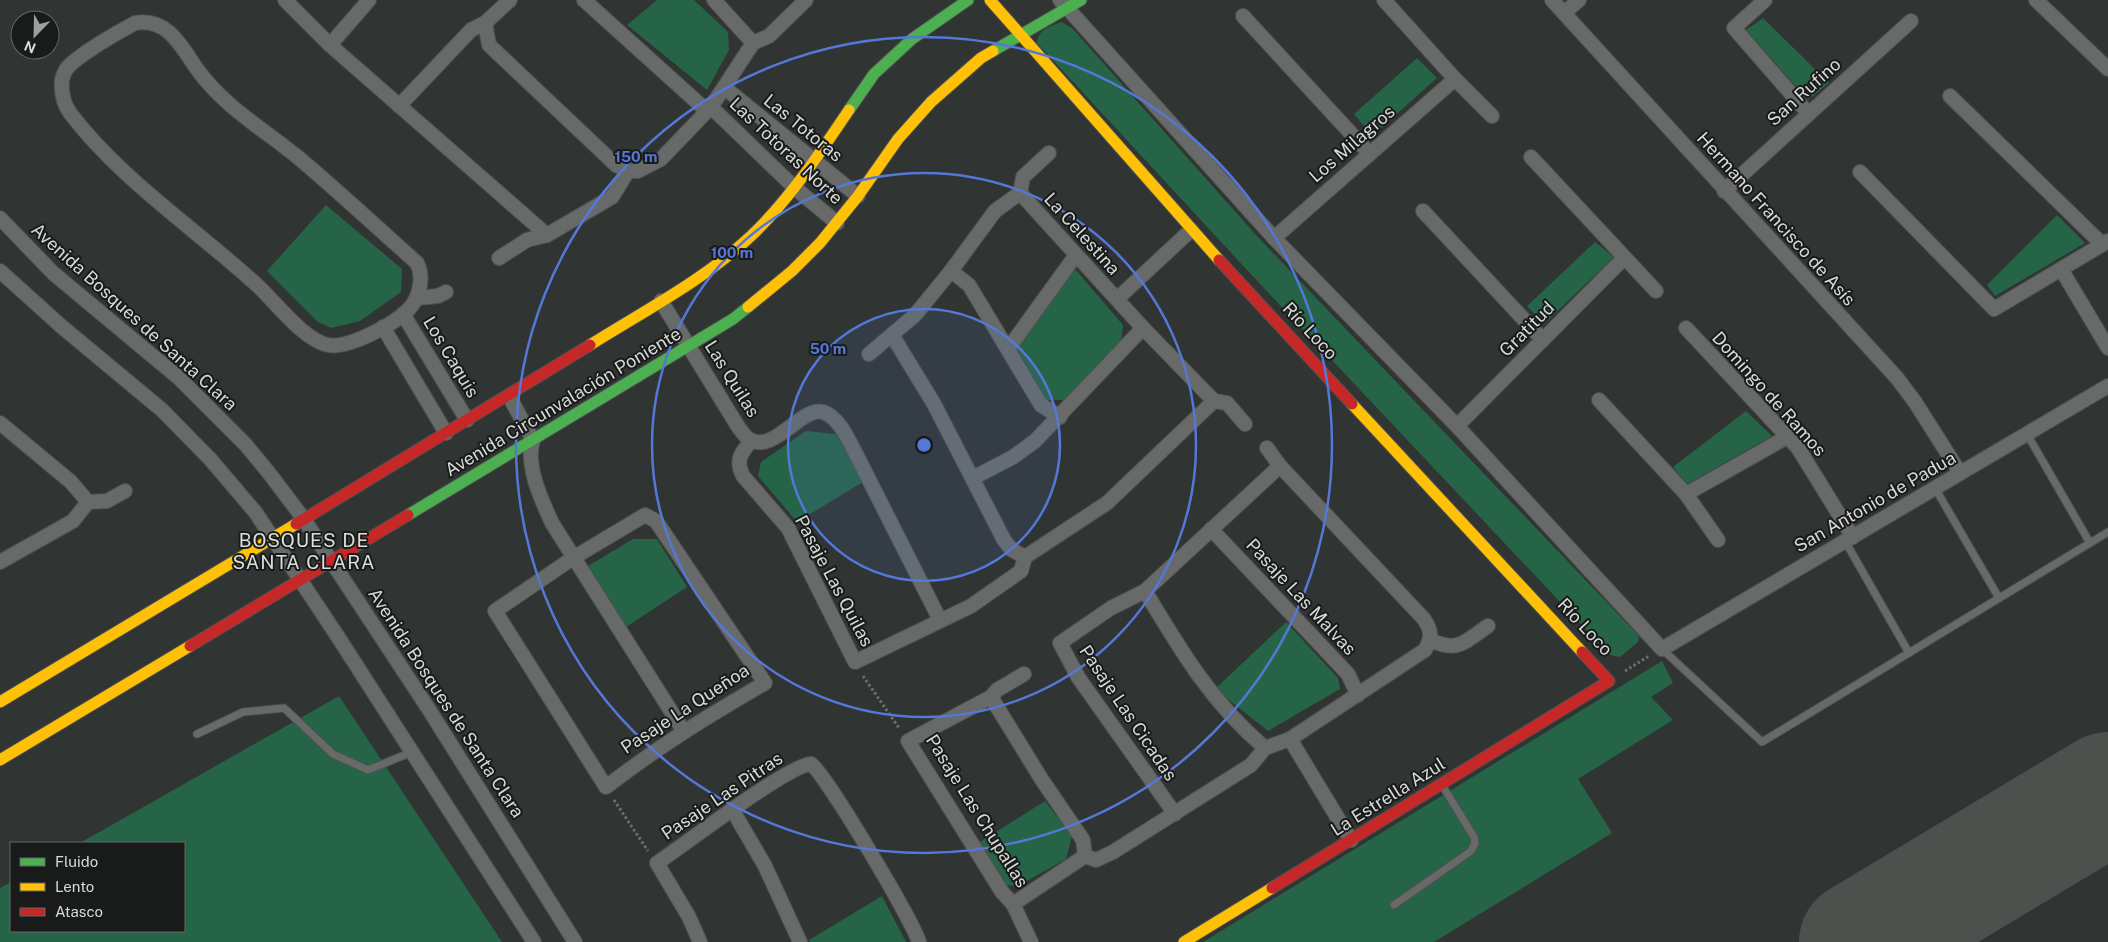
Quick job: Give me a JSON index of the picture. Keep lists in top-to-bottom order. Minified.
{"streets":{"street":["San Rufino","Las Totoras","Los Milagros","Las Totoras Norte","Hermano Francisco de Asís","La Celestina","Avenida Bosques de Santa Clara","Gratitud","Río Loco","Los Caquis","Las Quilas","Domingo de Ramos","Avenida Circunvalación Poniente","San Antonio de Padua","Pasaje Las Quilas","Pasaje Las Malvas","Pasaje La Queñoa","Pasaje Las Cicadas","Pasaje Las Pitras","La Estrella Azul","Pasaje Las Chupallas"]},"crossings":[["San Rufino","Hermano Francisco de Asís"],["Las Totoras","Avenida Circunvalación Poniente"],["Las Totoras Norte","Avenida Circunvalación Poniente"],["Hermano Francisco de Asís","San Antonio de Padua"],["La Celestina","Río Loco"],["Avenida Bosques de Santa Clara","Avenida Circunvalación Poniente"],["Río Loco","Avenida Circunvalación Poniente"],["Río Loco","La Estrella Azul"],["Los Caquis","Avenida Circunvalación Poniente"],["Las Quilas","Avenida Circunvalación Poniente"],["Las Quilas","Pasaje Las Quilas"],["Domingo de Ramos","San Antonio de Padua"],["Pasaje Las Malvas","Pasaje Las Cicadas"]],"districts":["BOSQUES DE SANTA CLARA"],"legend":["Fluido","Lento","Atasco"],"north":"bottom left","rings":["150 m","100 m","50 m"]}
